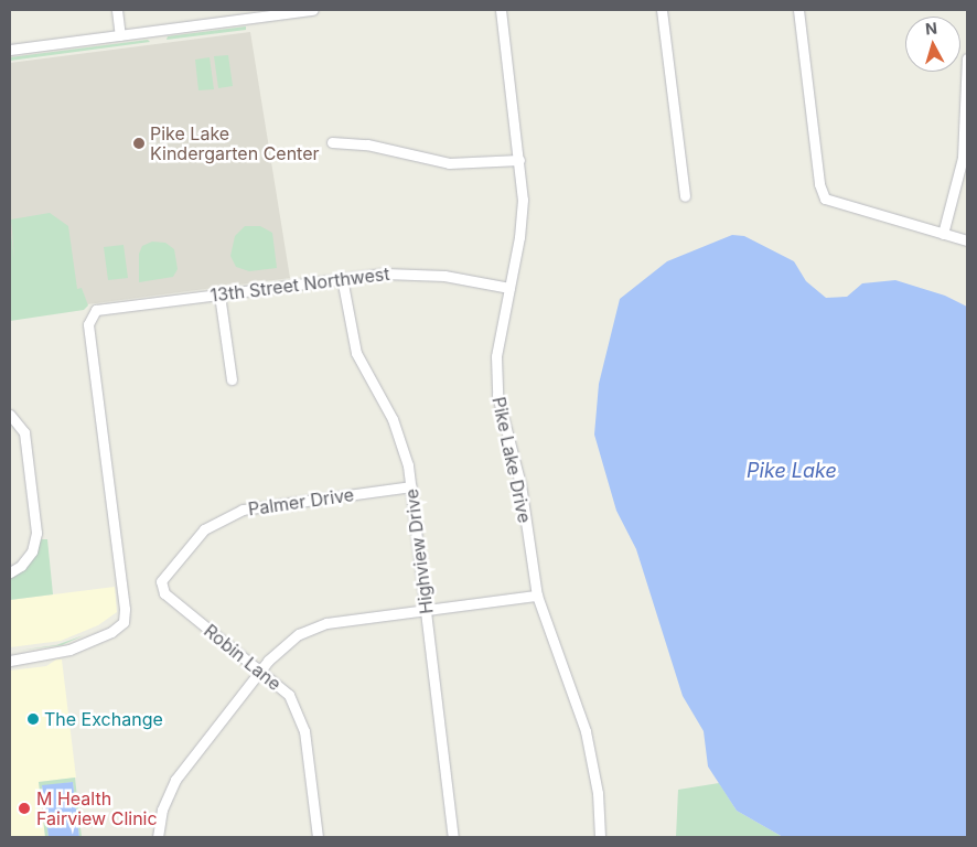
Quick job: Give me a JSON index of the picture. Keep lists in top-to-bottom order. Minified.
{"streets":{"street":["13th Street Northwest","Pike Lake Drive","Palmer Drive","Highview Drive","Robin Lane"]},"crossings":[["13th Street Northwest","Pike Lake Drive"],["13th Street Northwest","Highview Drive"],["Palmer Drive","Highview Drive"],["Palmer Drive","Robin Lane"]],"water":["Pike Lake"],"places":["Pike Lake Kindergarten Center","The Exchange","M Health Fairview Clinic"],"north":"top"}
